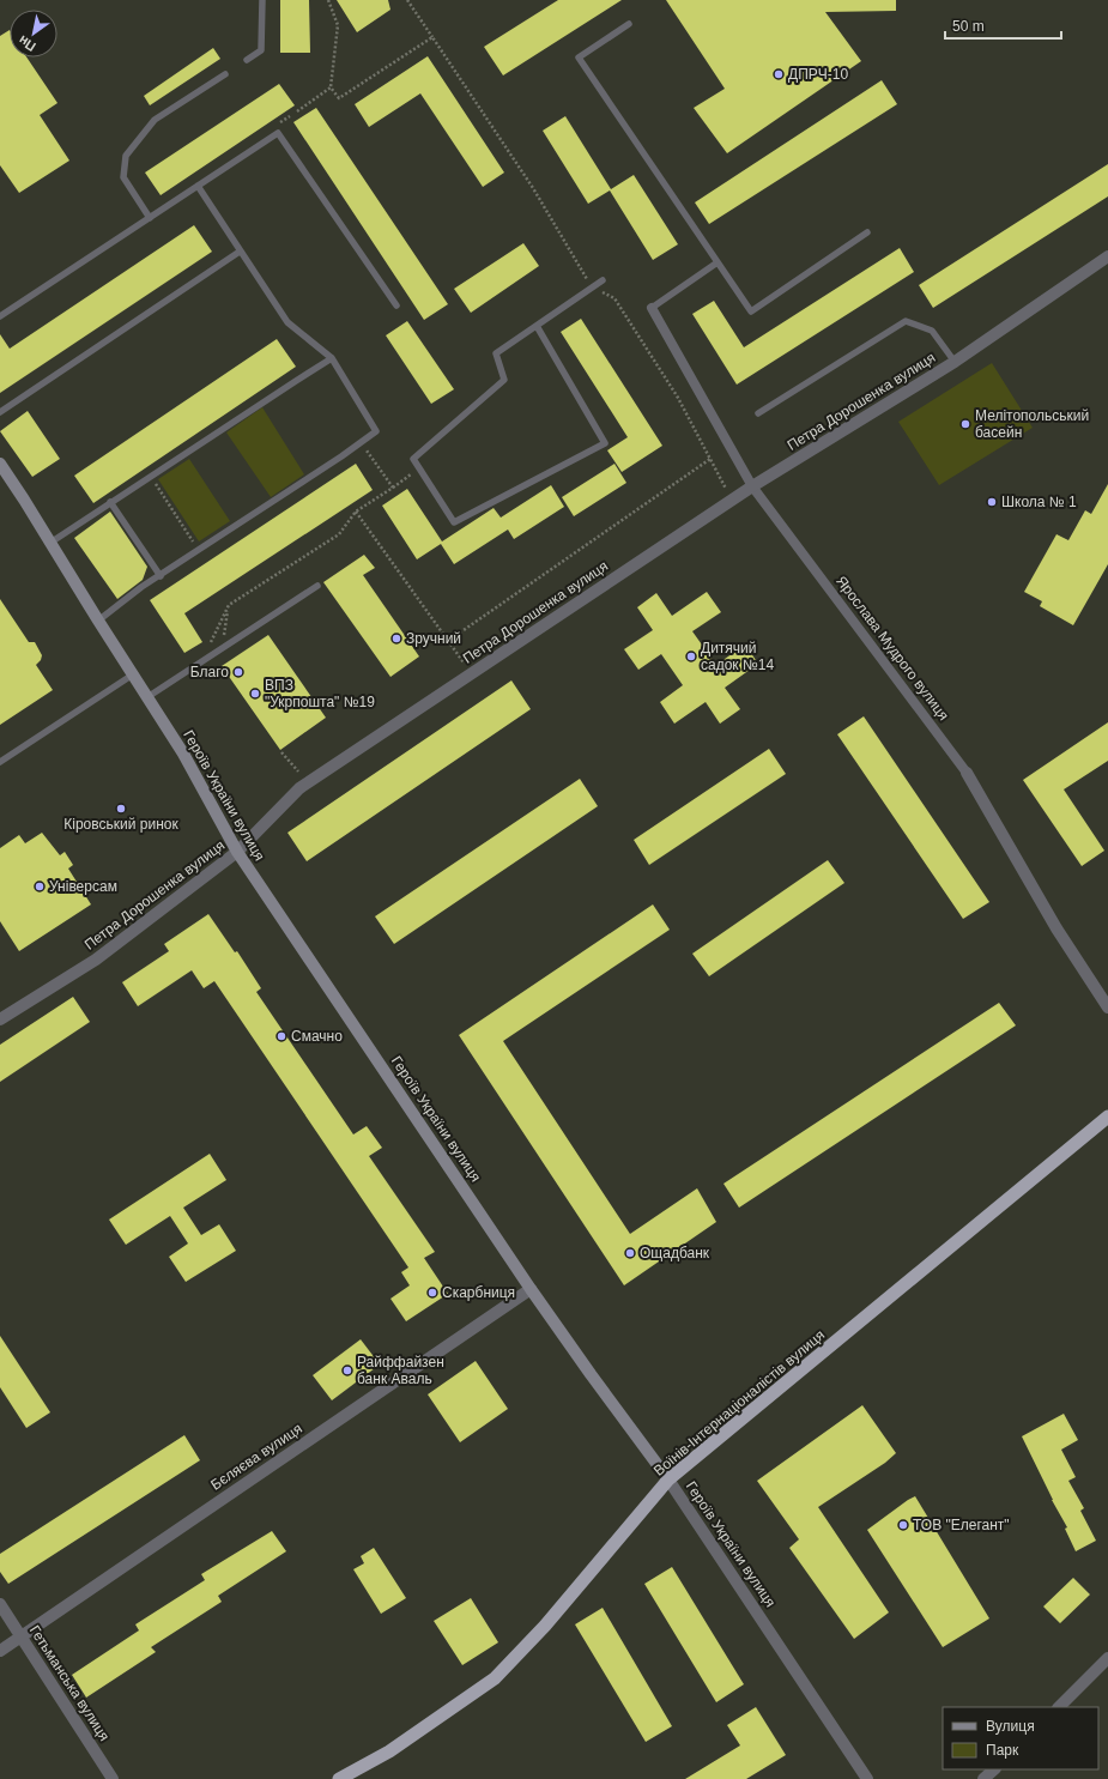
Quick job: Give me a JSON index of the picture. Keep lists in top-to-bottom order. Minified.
{"streets":{"highway":["Воїнів-Інтернаціоналістів вулиця"],"main road":["Героїв України вулиця"],"street":["Петра Дорошенка вулиця","Ярослава Мудрого вулиця","Бєляєва вулиця","Гетьманська вулиця"]},"crossings":[["Петра Дорошенка вулиця","Ярослава Мудрого вулиця"],["Петра Дорошенка вулиця","Героїв України вулиця"],["Героїв України вулиця","Воїнів-Інтернаціоналістів вулиця"],["Героїв України вулиця","Бєляєва вулиця"],["Бєляєва вулиця","Гетьманська вулиця"]],"places":["ДПРЧ-10","Мелітопольський басейн","Школа № 1","Зручний","Дитячий садок №14","Благо","ВПЗ \"Укрпошта\" №19","Кіровський ринок","Універсам","Смачно","Ощадбанк","Скарбниця","Райффайзен банк Аваль","ТОВ \"Елегант\""],"legend":["Вулиця","Парк"],"scale_bar":"50 m","north":"bottom left"}
